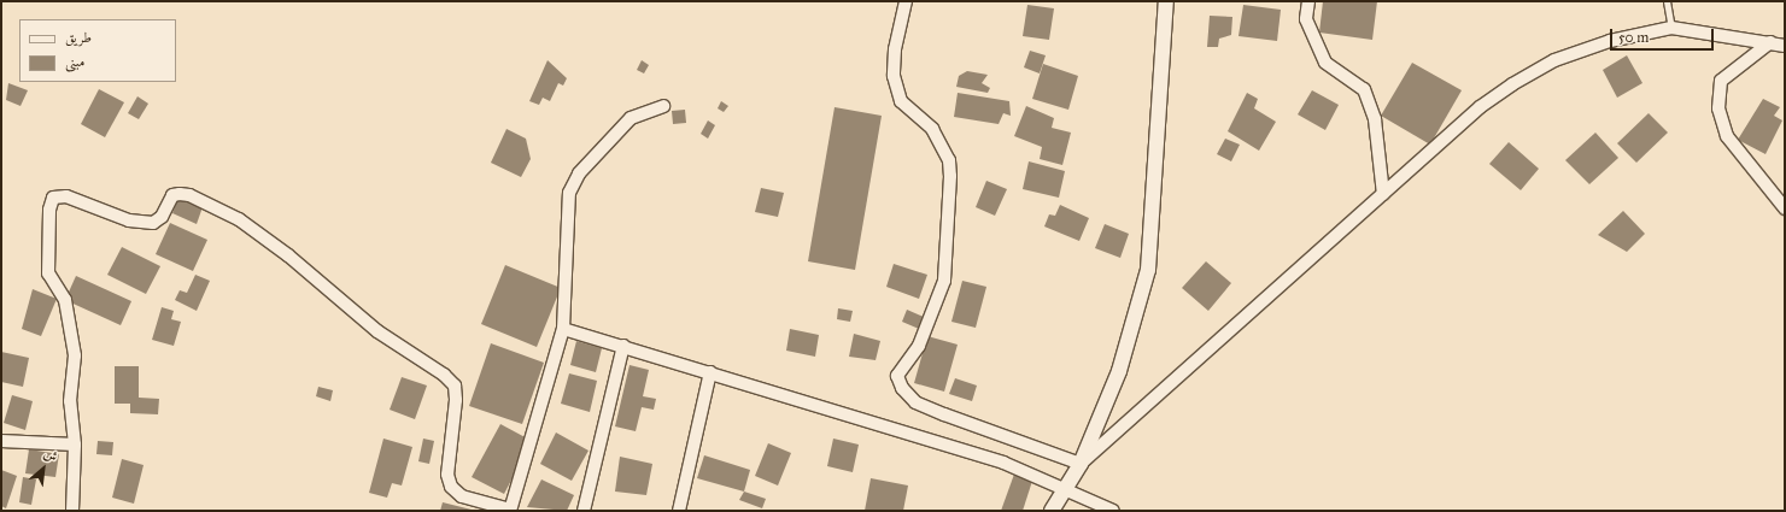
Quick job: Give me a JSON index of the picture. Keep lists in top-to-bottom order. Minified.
{"legend":["طريق","مبنى"],"scale_bar":"50 m","north":"top right"}
